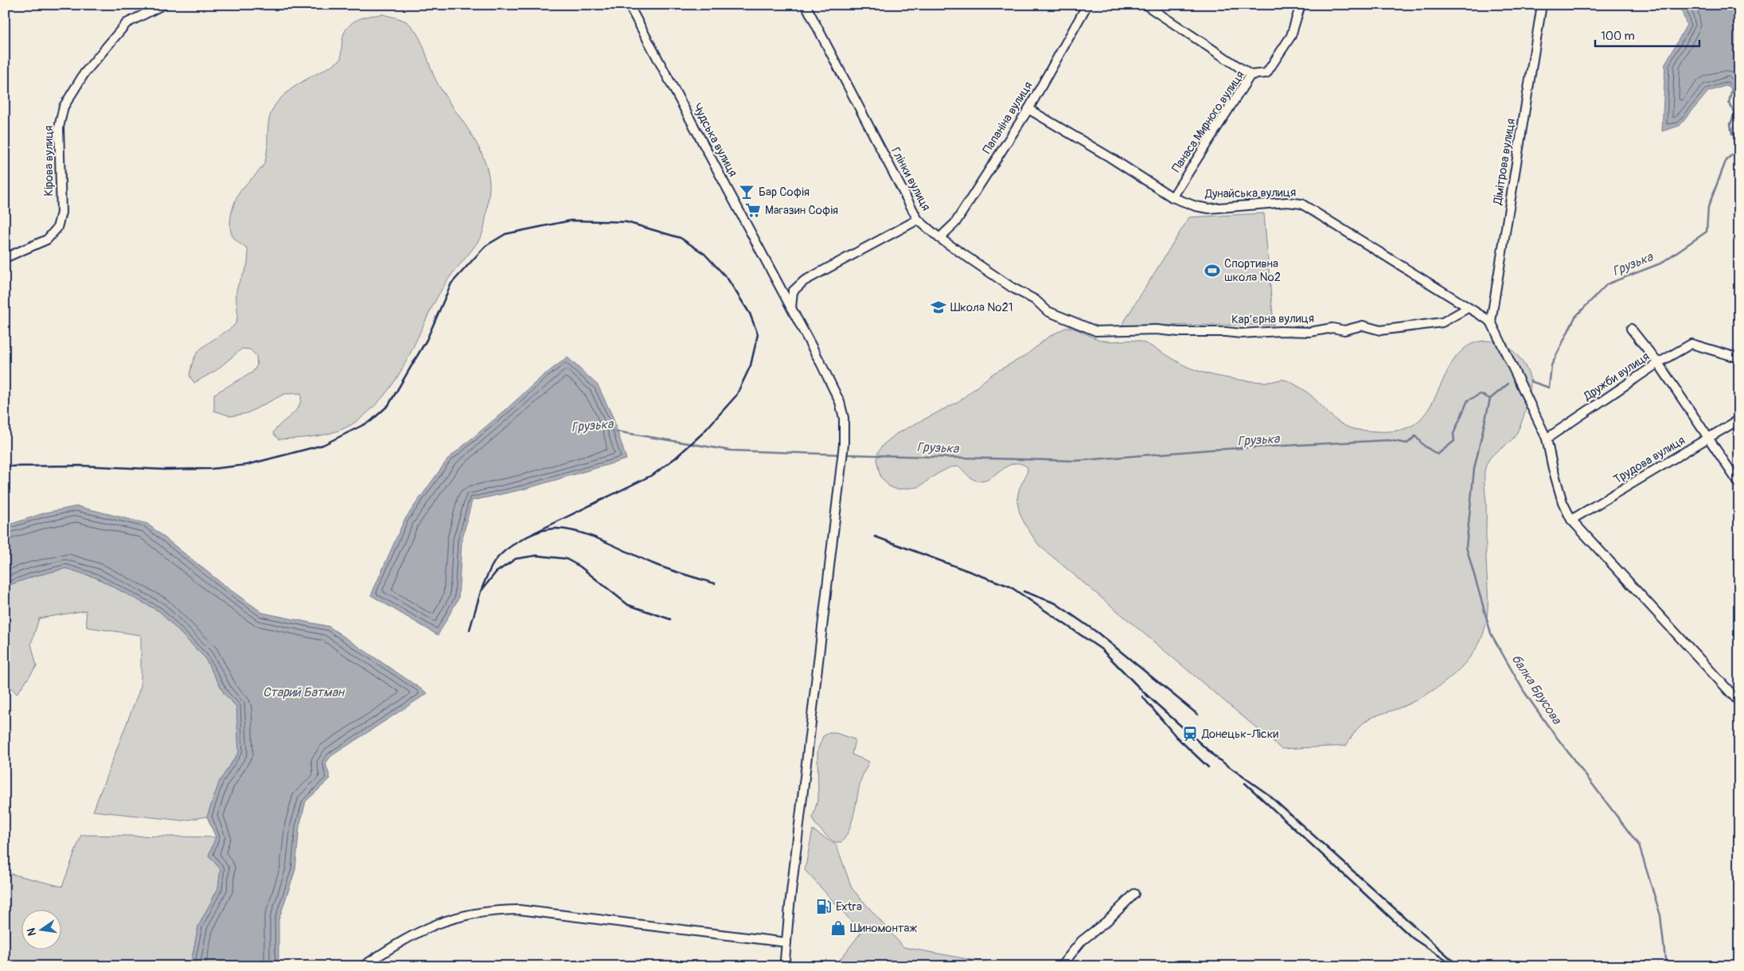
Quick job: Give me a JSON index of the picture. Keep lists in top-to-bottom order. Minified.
{"streets":{"street":["Папаніна вулиця","Панаса Мирного вулиця","Чудська вулиця","Кірова вулиця","Дімітрова вулиця","Глінки вулиця","Дунайська вулиця","Кар’єрна вулиця","Дружби вулиця","Трудова вулиця"]},"crossings":[["Папаніна вулиця","Глінки вулиця"],["Папаніна вулиця","Дунайська вулиця"],["Панаса Мирного вулиця","Дунайська вулиця"],["Дімітрова вулиця","Дунайська вулиця"],["Глінки вулиця","Кар’єрна вулиця"],["Дунайська вулиця","Кар’єрна вулиця"]],"water":["Грузька","балка Брусова","Старий Батман"],"places":{"bar":["Бар Софія"],"supermarket":["Магазин Софія"],"sports":["Спортивна школа №2"],"school or university":["Школа №21"],"station":["Донецьк-Ліски"],"fuel station":["Extra"],"shop":["Шиномонтаж"]},"scale_bar":"100 m","north":"left"}
